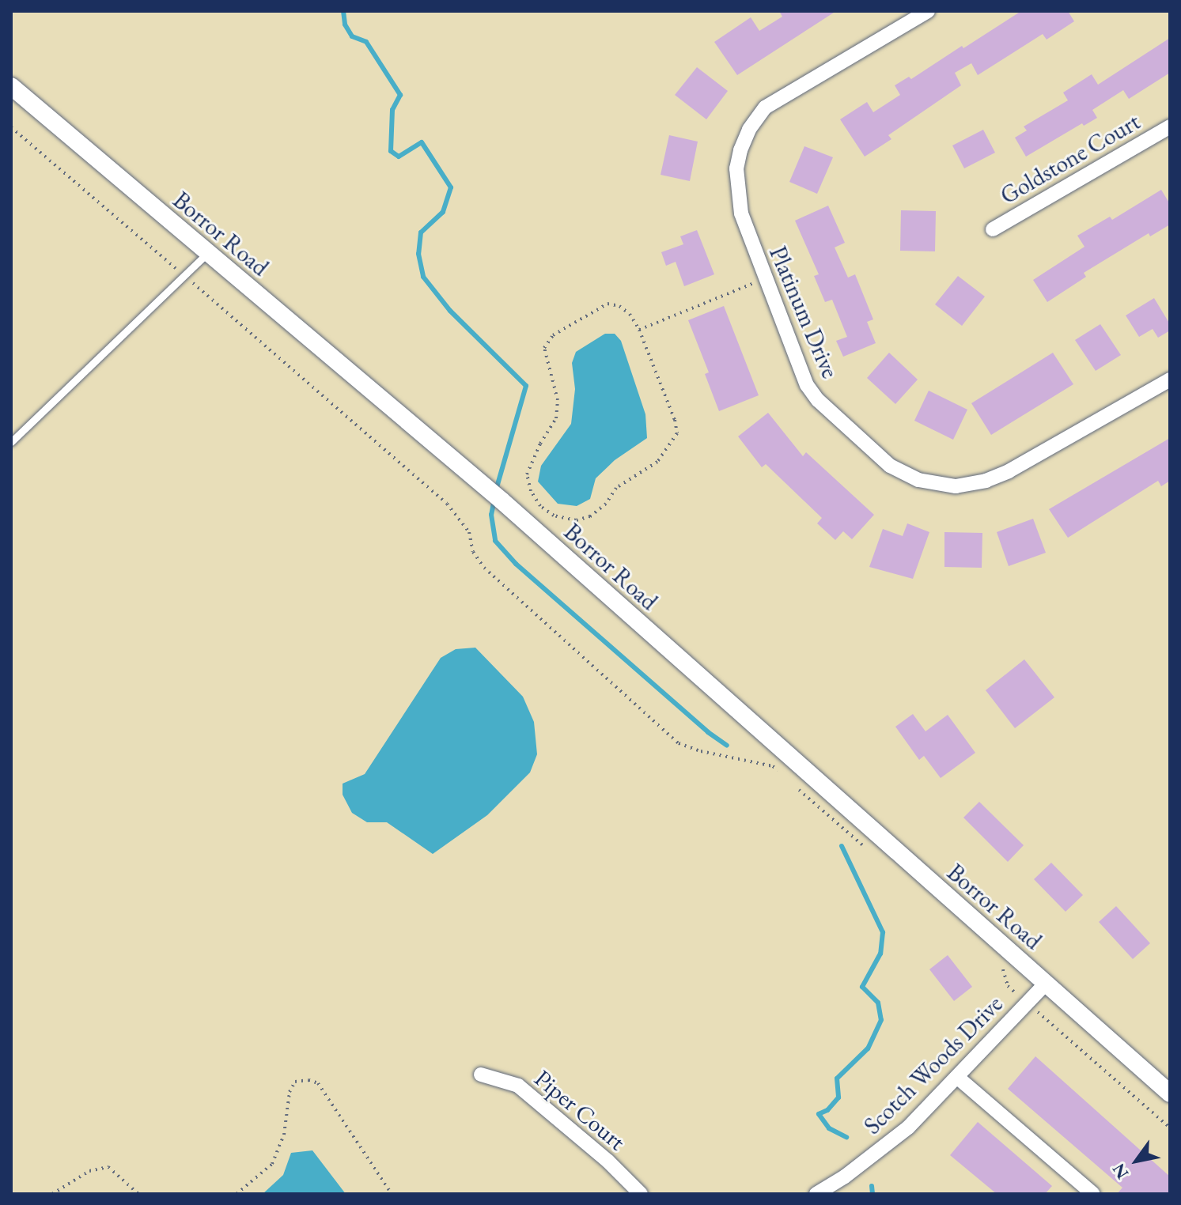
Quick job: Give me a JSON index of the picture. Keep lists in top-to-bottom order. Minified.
{"streets":{"street":["Goldstone Court","Borror Road","Platinum Drive","Scotch Woods Drive","Piper Court"]},"crossings":[["Borror Road","Scotch Woods Drive"]],"north":"bottom left"}
